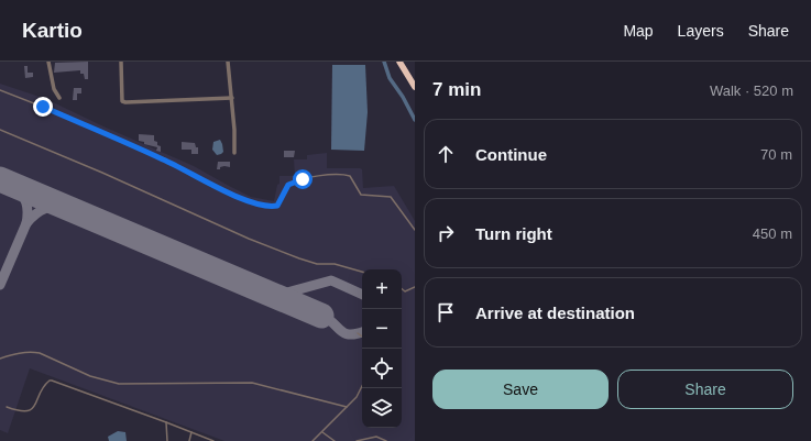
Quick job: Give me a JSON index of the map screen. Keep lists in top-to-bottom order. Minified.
{"page":{"header":"Kartio","nav":["Map","Layers","Share"],"heading":["7 min","Walk · 520 m"],"list":[["Continue","70 m"],["Turn right","450 m"],"Arrive at destination"],"map_buttons":["+","−"],"buttons":["Save","Share"]}}
